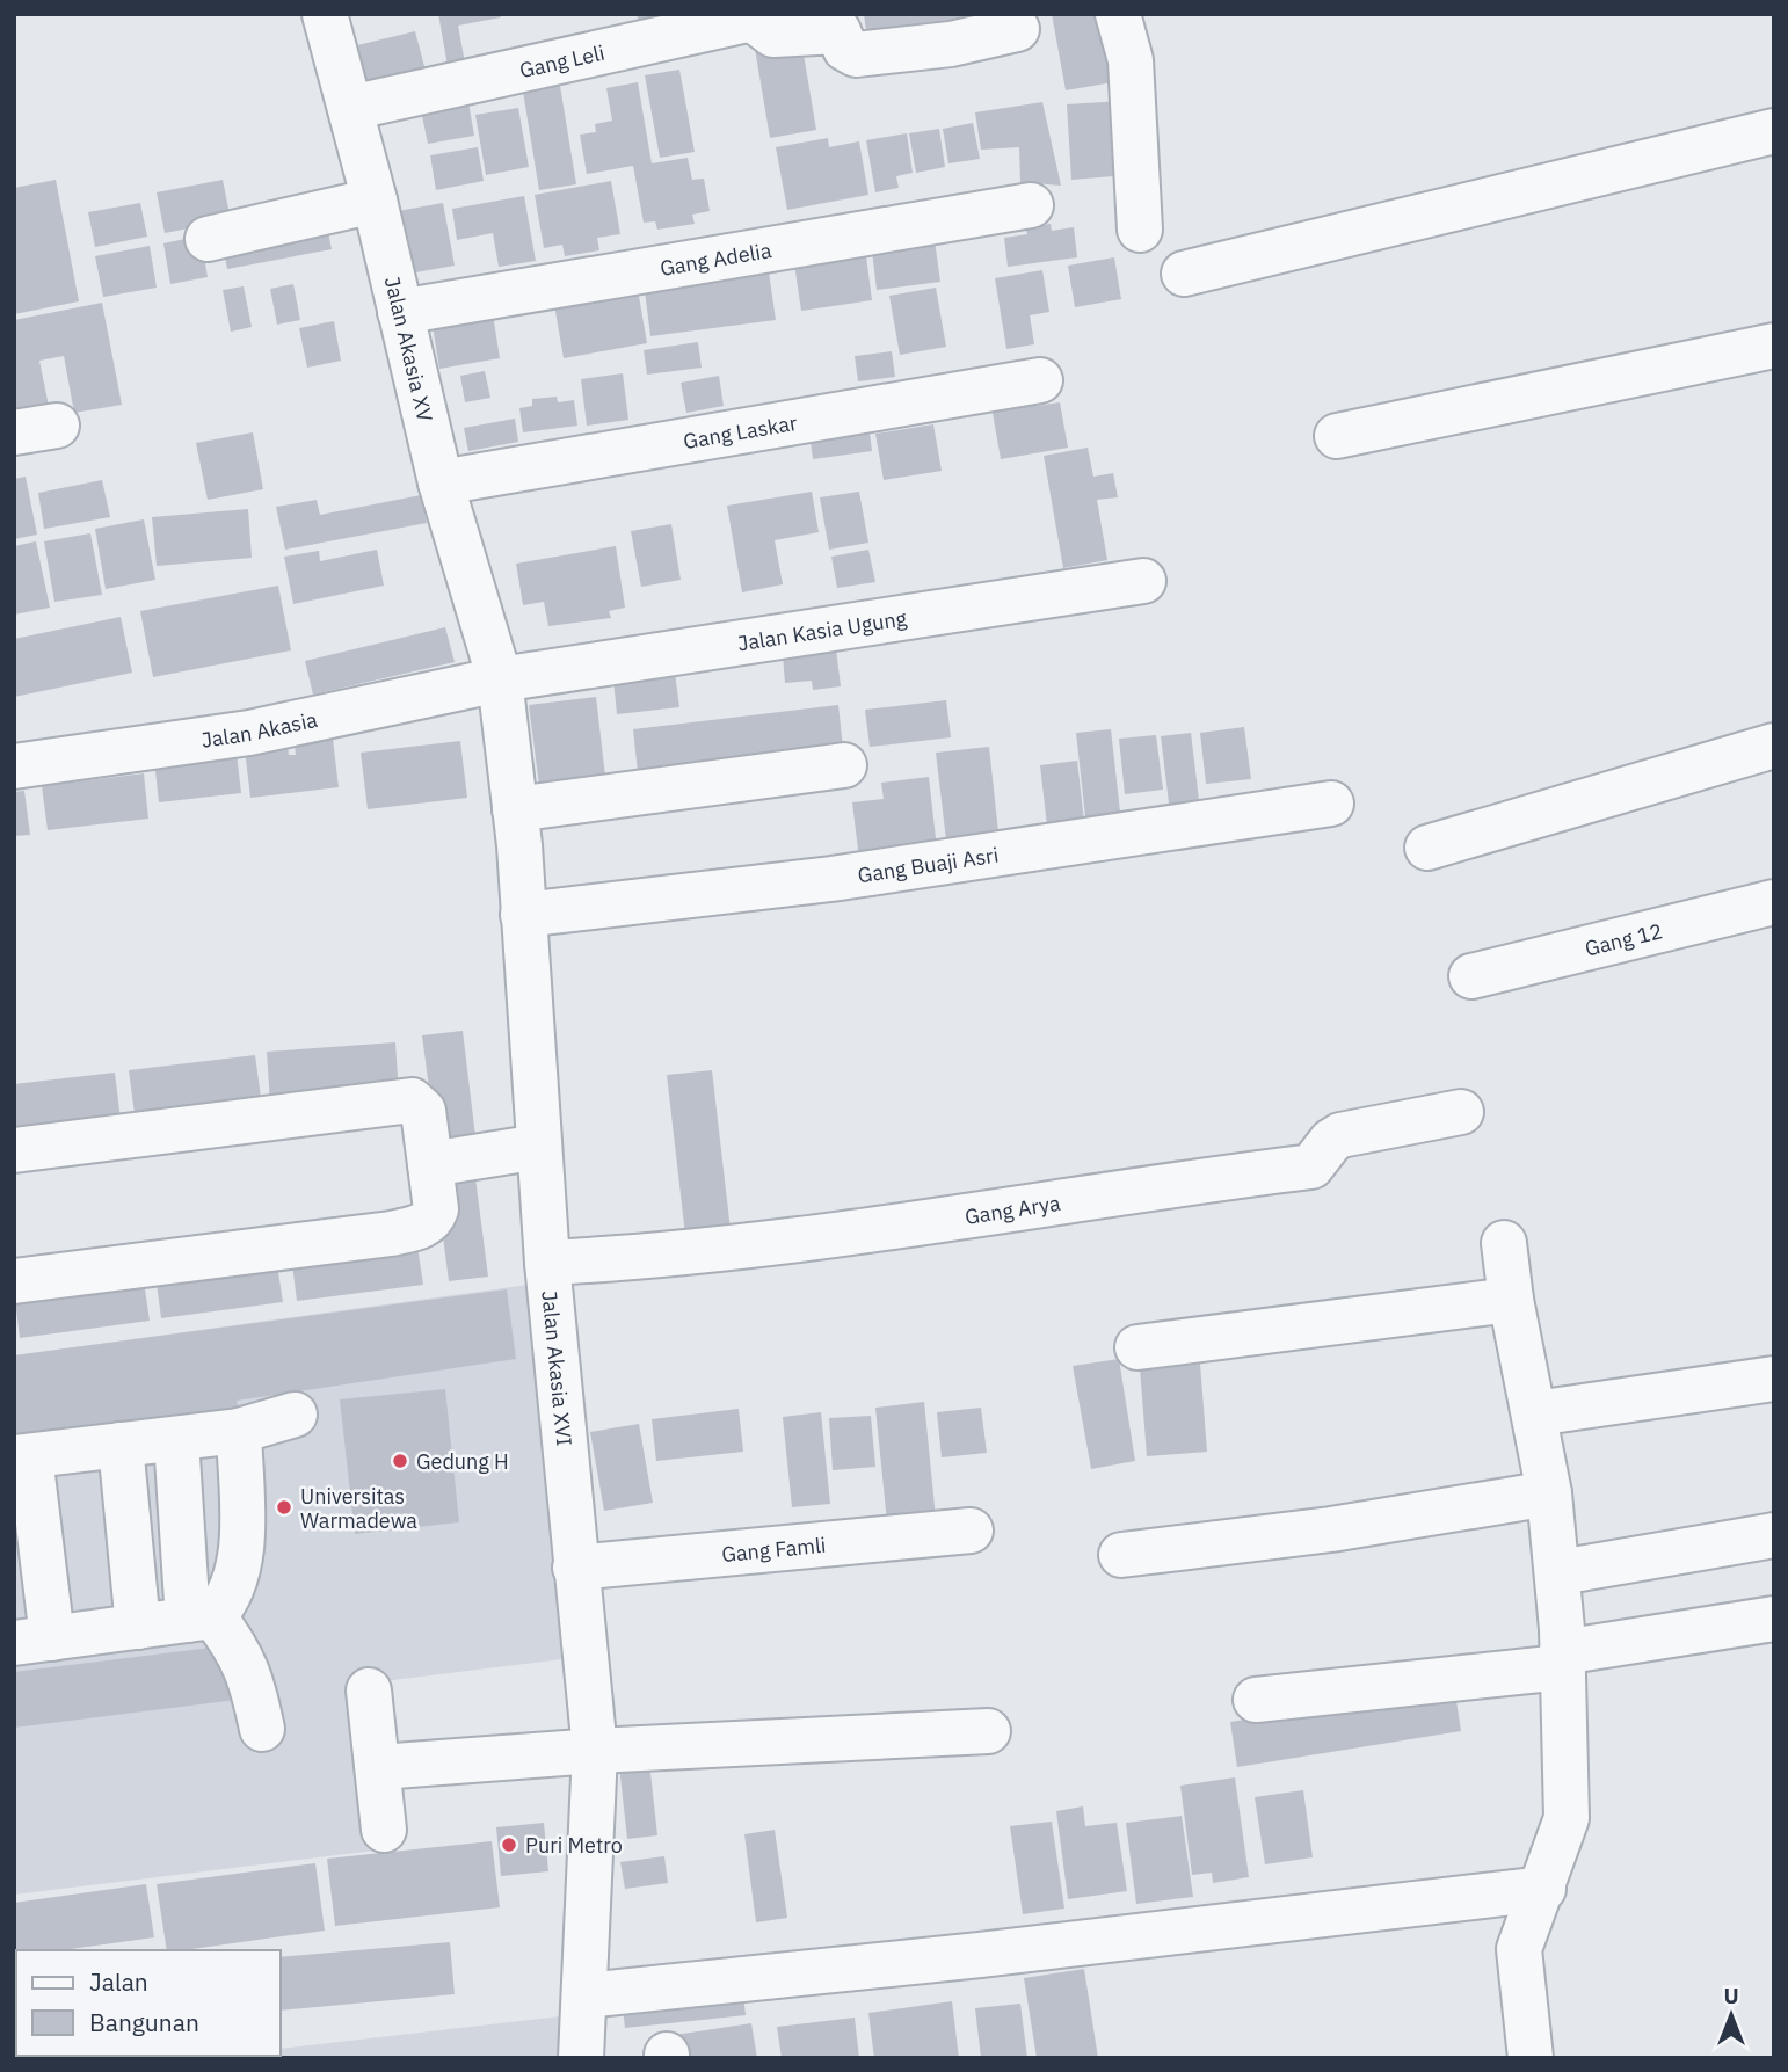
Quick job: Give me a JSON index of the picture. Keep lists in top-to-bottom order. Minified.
{"streets":{"street":["Gang Leli","Gang Adelia","Jalan Akasia XV","Gang Laskar","Jalan Kasia Ugung","Jalan Akasia","Gang Buaji Asri","Gang 12","Gang Arya","Jalan Akasia XVI","Gang Famli"]},"crossings":[["Gang Leli","Jalan Akasia XV"],["Gang Adelia","Jalan Akasia XV"],["Jalan Akasia XV","Gang Laskar"],["Jalan Akasia XV","Jalan Kasia Ugung"],["Jalan Akasia XV","Jalan Akasia"],["Jalan Akasia XV","Jalan Akasia XVI"],["Jalan Kasia Ugung","Jalan Akasia"],["Jalan Kasia Ugung","Jalan Akasia XVI"],["Jalan Akasia","Jalan Akasia XVI"],["Gang Buaji Asri","Jalan Akasia XVI"],["Gang Arya","Jalan Akasia XVI"],["Jalan Akasia XVI","Gang Famli"]],"places":["Gedung H","Universitas Warmadewa","Puri Metro"],"legend":["Jalan","Bangunan"],"north":"top"}
